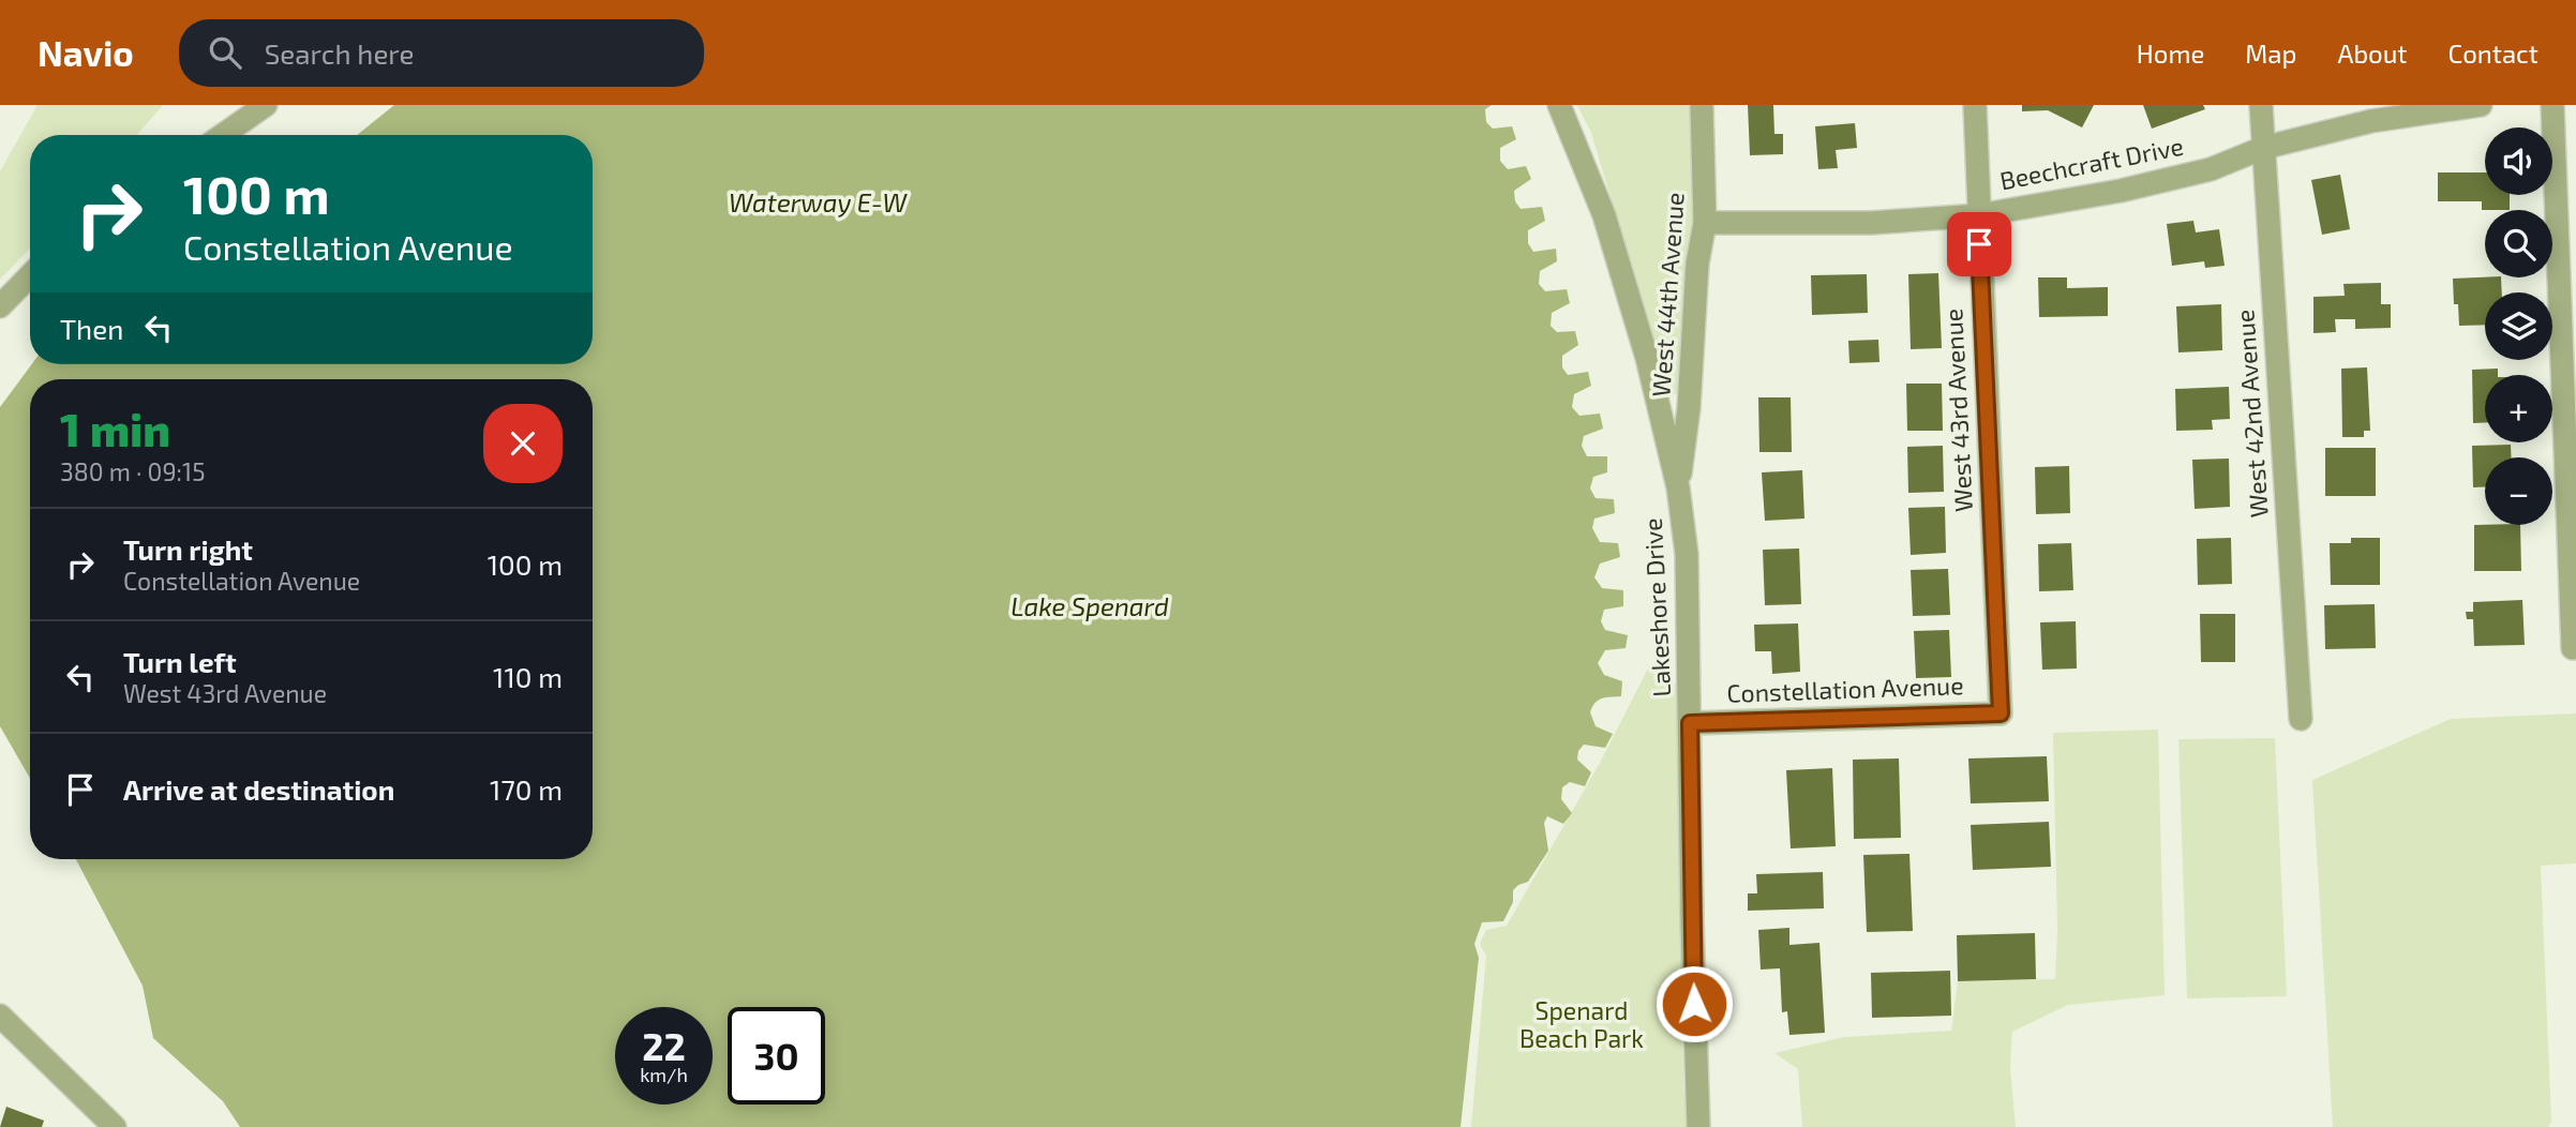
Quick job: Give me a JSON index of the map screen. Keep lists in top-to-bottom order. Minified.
{"streets":{"street":["Beechcraft Drive","West 44th Avenue","West 43rd Avenue","West 42nd Avenue","Lakeshore Drive","Constellation Avenue"]},"crossings":[["Beechcraft Drive","West 44th Avenue"],["Beechcraft Drive","West 43rd Avenue"],["Beechcraft Drive","West 42nd Avenue"],["West 44th Avenue","Lakeshore Drive"],["West 43rd Avenue","Constellation Avenue"],["Lakeshore Drive","Constellation Avenue"]],"water":["Waterway E-W","Lake Spenard"],"parks":["Spenard Beach Park"],"page":{"header":"Navio","search":"Search here","nav":["Home","Map","About","Contact"],"map_buttons":["+","−"],"turn":["100 m","Constellation Avenue"],"then":"Then","heading":["1 min","380 m · 09:15"],"list":[{"name":"Turn right","note":"Constellation Avenue","value":"100 m"},{"name":"Turn left","note":"West 43rd Avenue","value":"110 m"},{"name":"Arrive at destination","value":"170 m"}],"speed":"22 km/h","limit":"30"}}
